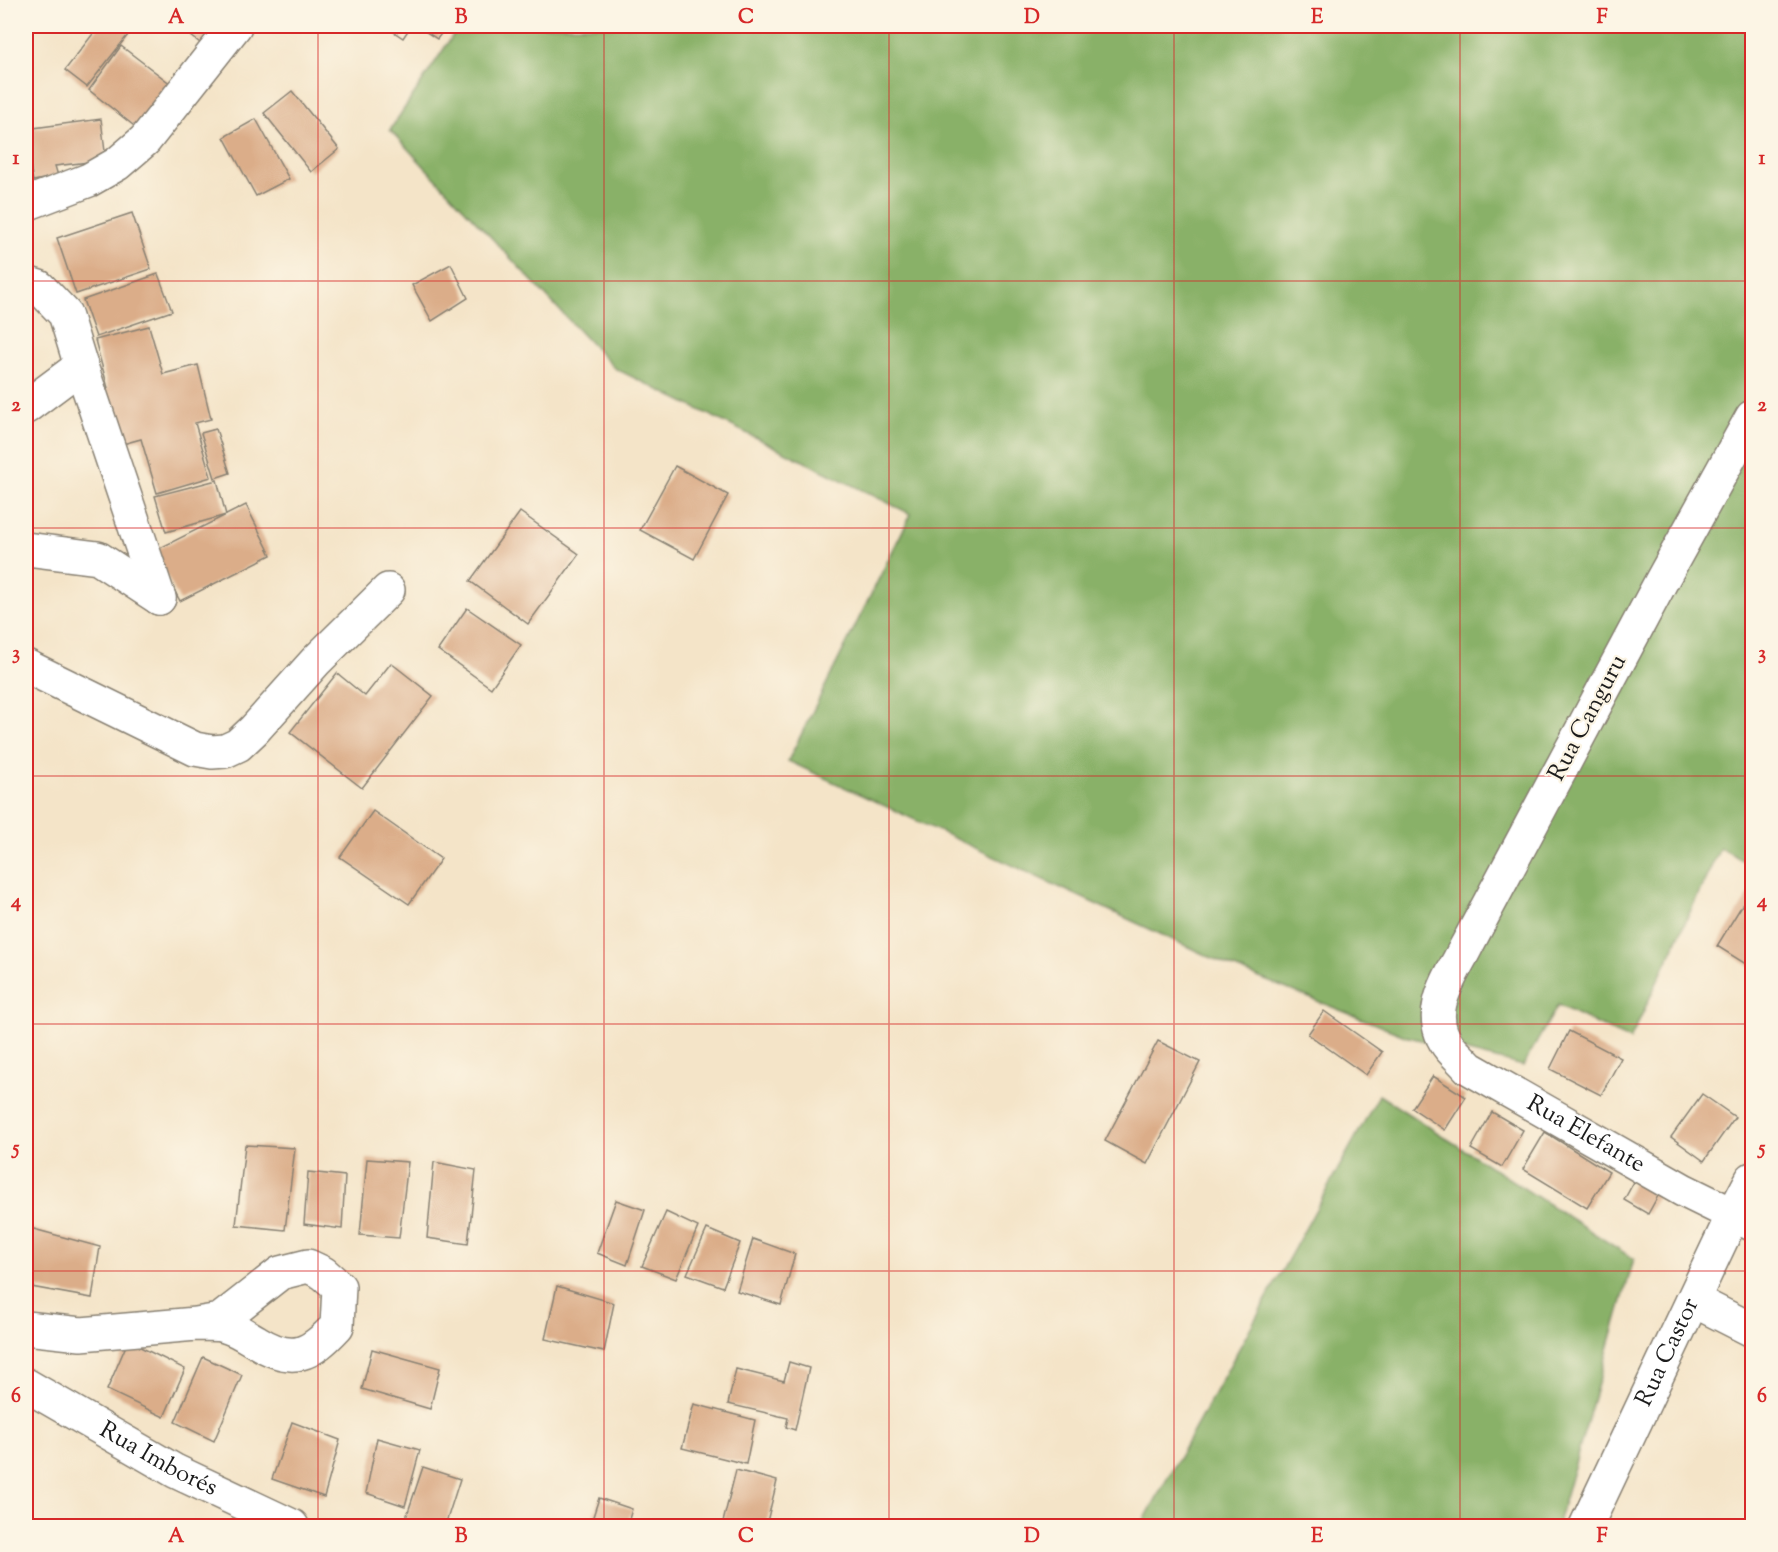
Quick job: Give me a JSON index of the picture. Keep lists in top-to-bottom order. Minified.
{"streets":{"street":["Rua Canguru","Rua Elefante","Rua Castor","Rua Imborés"]},"crossings":[["Rua Canguru","Rua Elefante"],["Rua Elefante","Rua Castor"]],"grid":{"columns":["A","B","C","D","E","F"],"rows":["1","2","3","4","5","6"]}}
